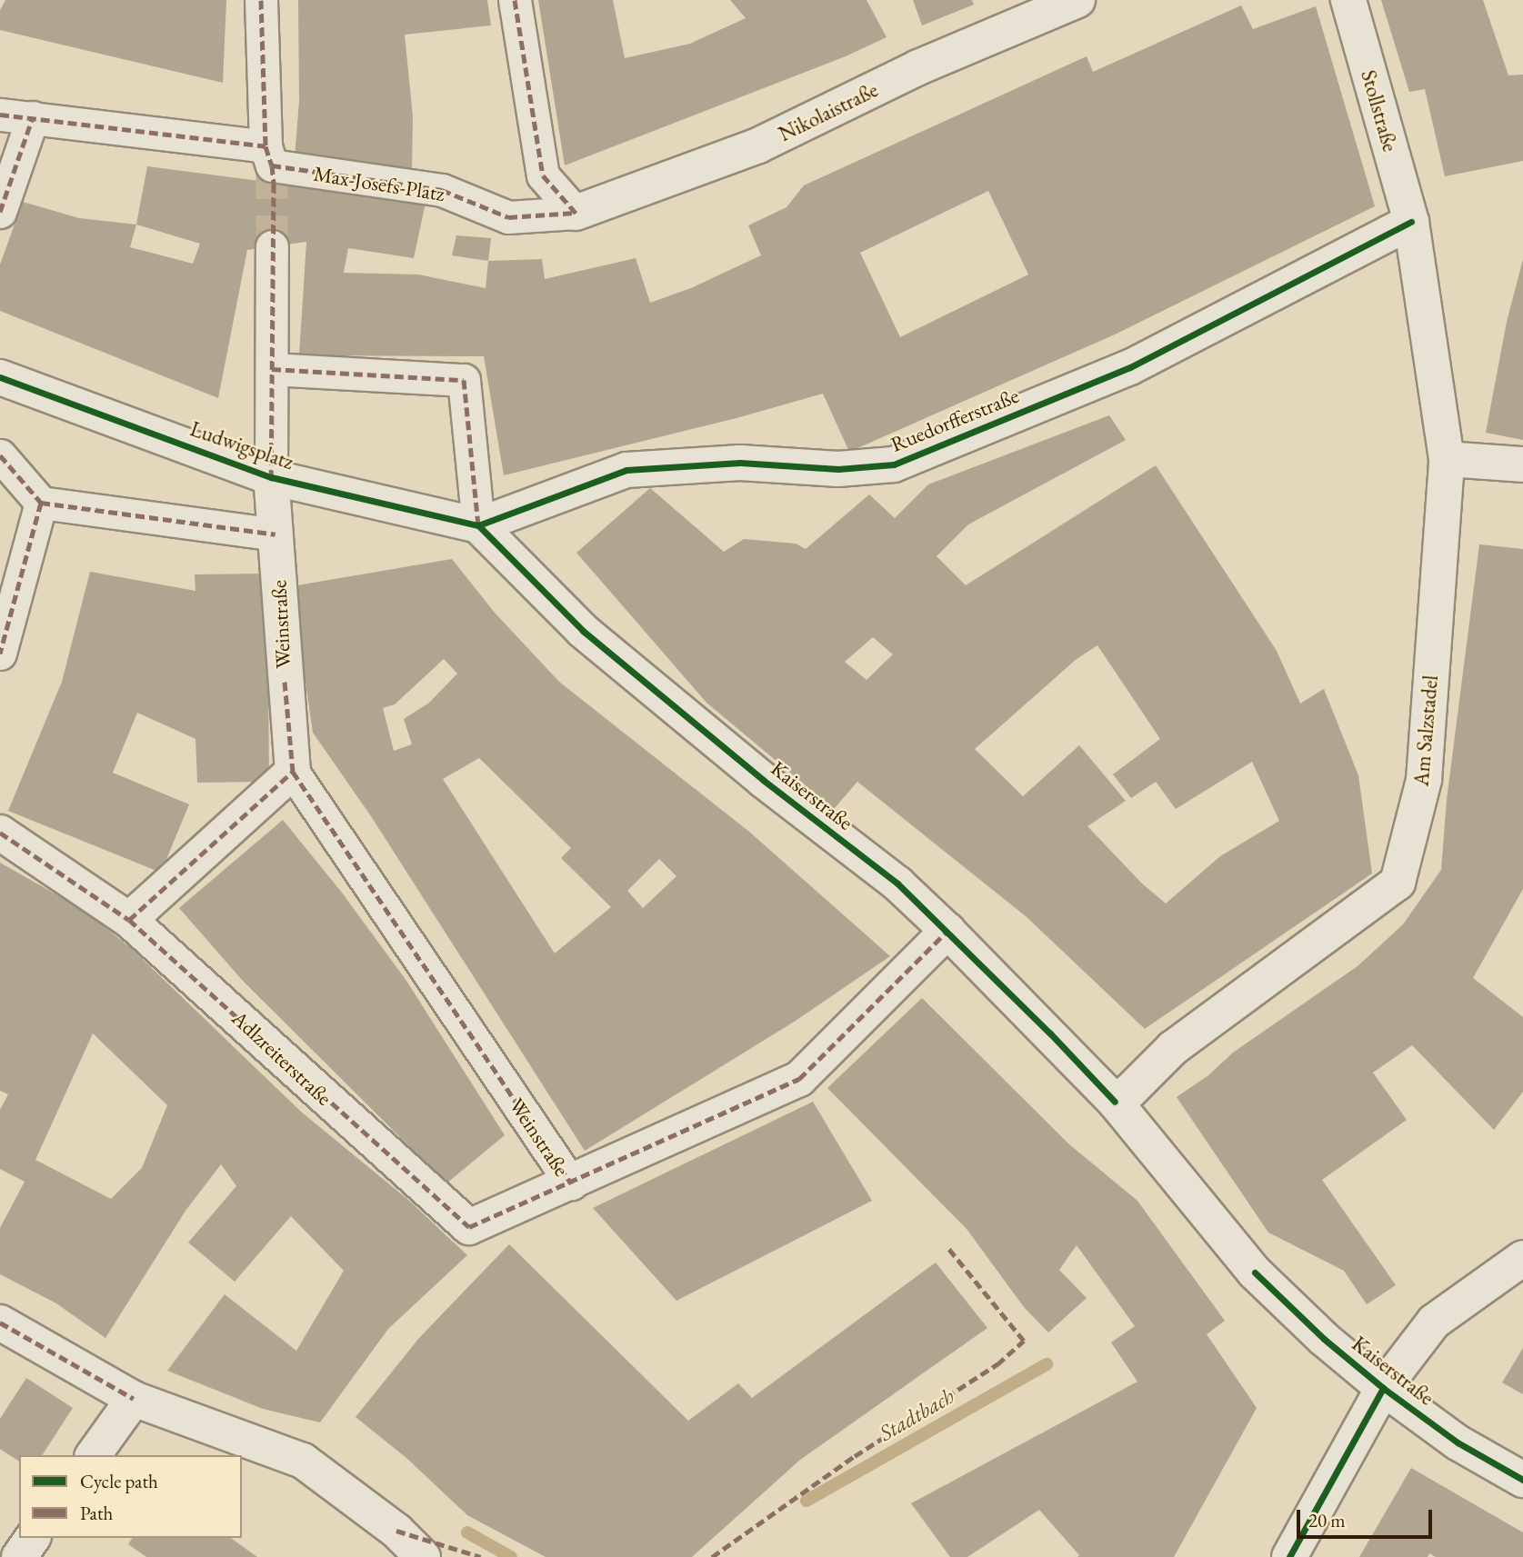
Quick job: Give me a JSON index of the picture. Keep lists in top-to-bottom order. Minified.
{"streets":{"street":["Stollstraße","Nikolaistraße","Max-Josefs-Platz","Ruedorfferstraße","Ludwigsplatz","Weinstraße","Am Salzstadel","Kaiserstraße","Adlzreiterstraße"]},"crossings":[["Stollstraße","Ruedorfferstraße"],["Stollstraße","Am Salzstadel"],["Nikolaistraße","Max-Josefs-Platz"],["Ruedorfferstraße","Ludwigsplatz"],["Ruedorfferstraße","Am Salzstadel"],["Ruedorfferstraße","Kaiserstraße"],["Ludwigsplatz","Weinstraße"],["Ludwigsplatz","Kaiserstraße"],["Weinstraße","Kaiserstraße"],["Weinstraße","Adlzreiterstraße"],["Am Salzstadel","Kaiserstraße"]],"water":["Stadtbach"],"legend":["Cycle path","Path"],"scale_bar":"20 m"}
